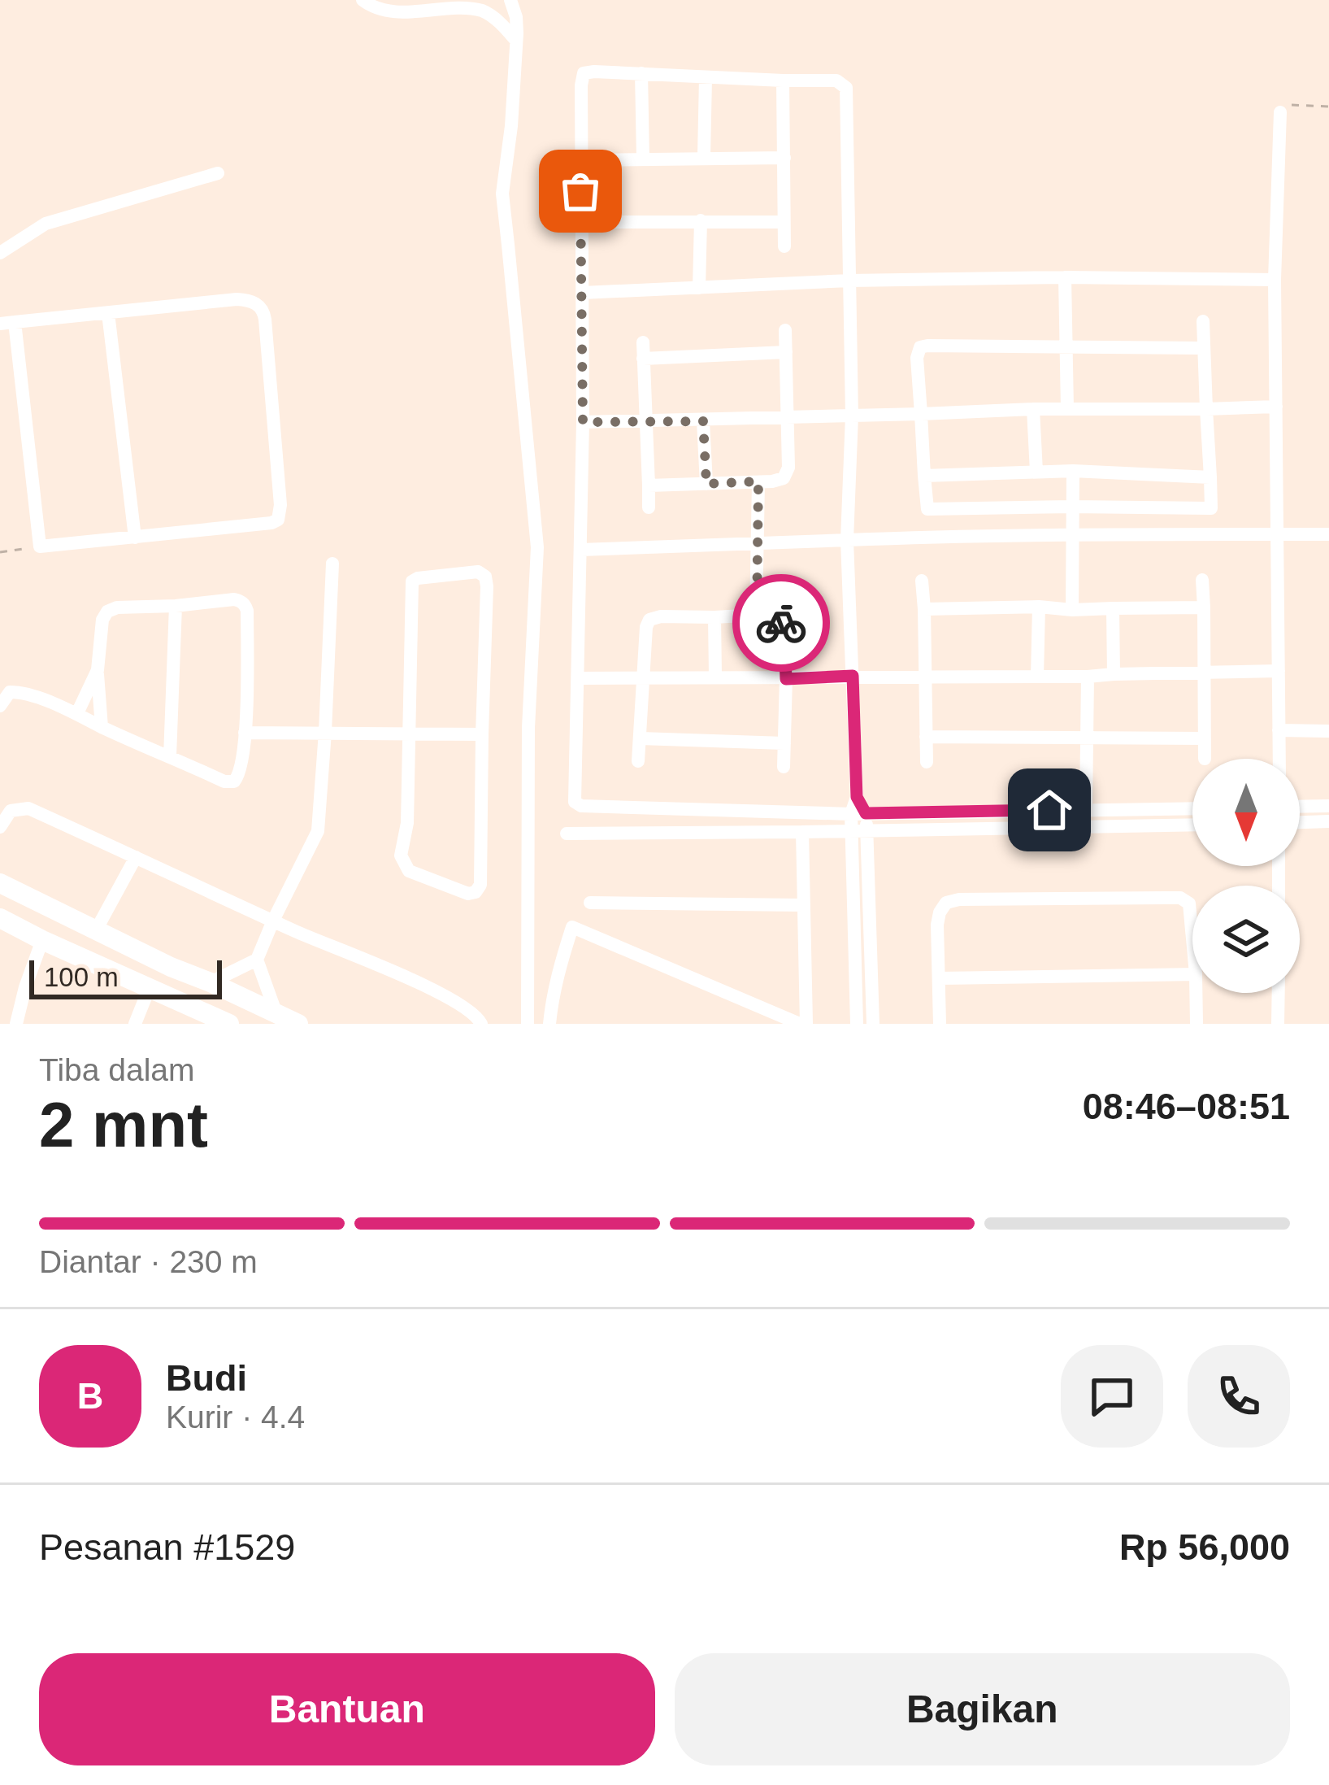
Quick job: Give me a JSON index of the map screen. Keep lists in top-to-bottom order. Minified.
{"scale_bar":"100 m","north":"bottom","page":{"scale":"100 m","heading":["2 mnt","Tiba dalam","08:46–08:51"],"panel":["Budi","Kurir · 4.4","Pesanan #1529","Rp 56,000"],"bar":"Diantar · 230 m","round":"B","buttons":["Bantuan","Bagikan"]}}
